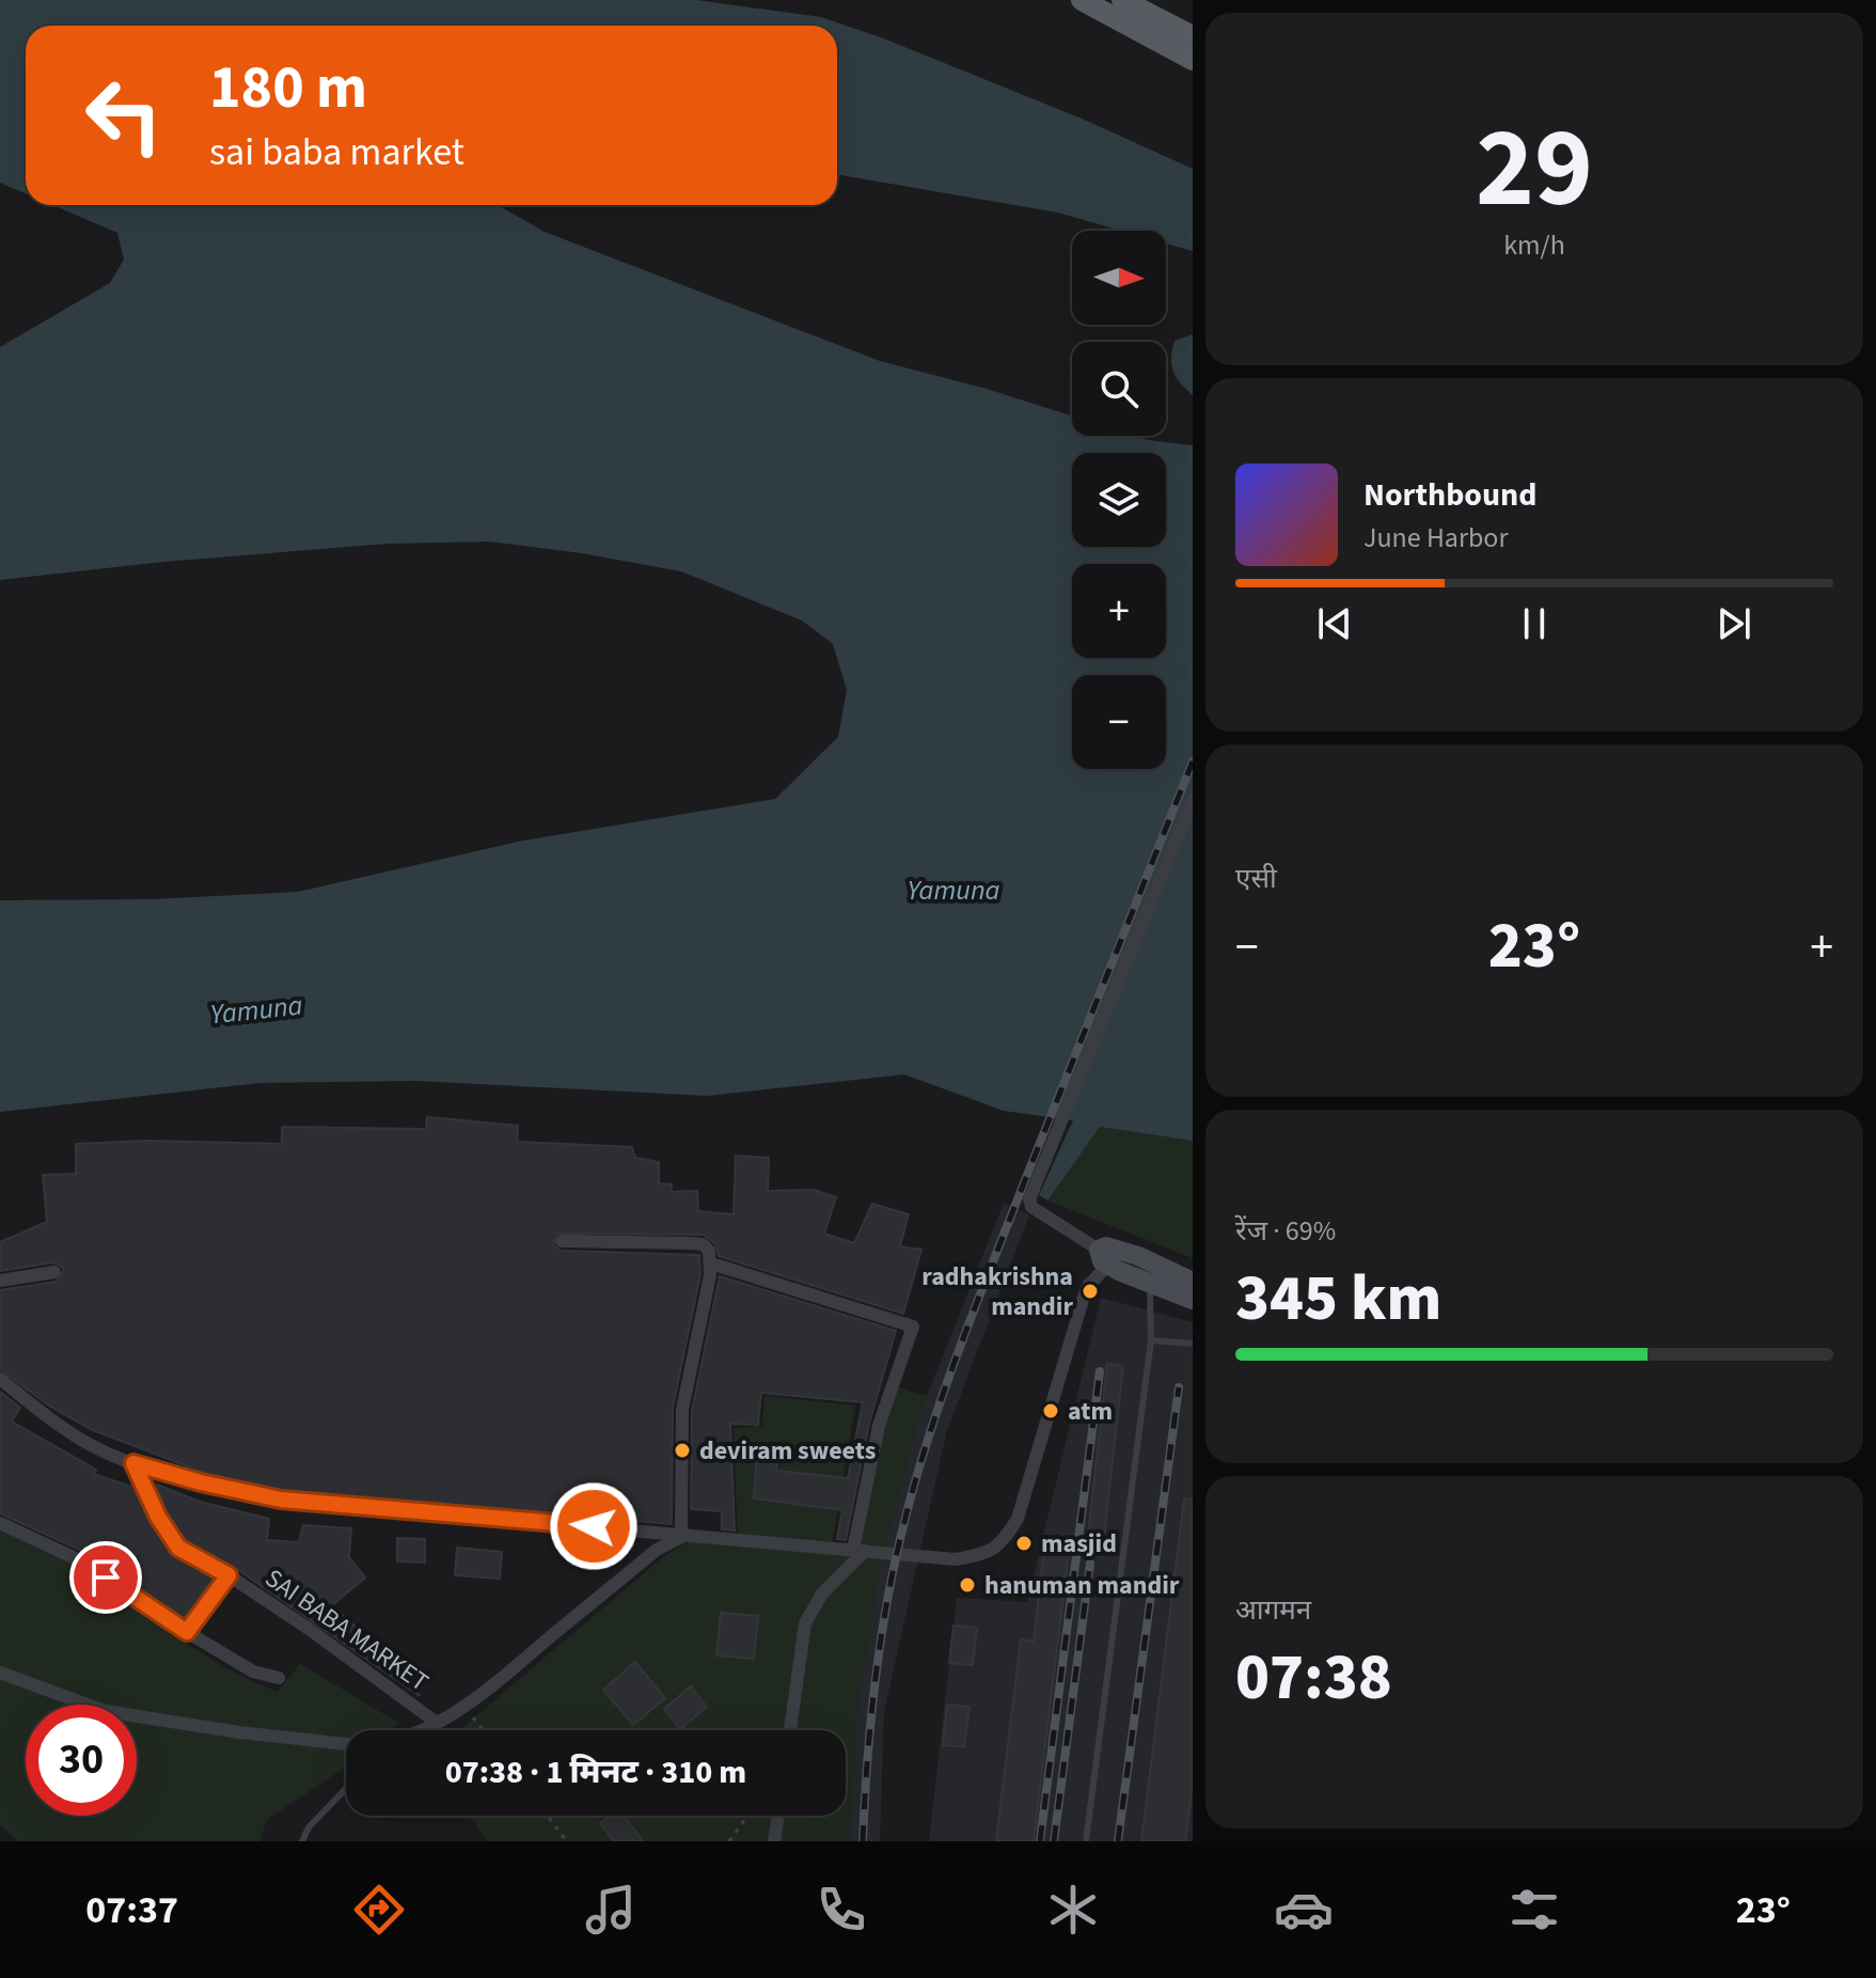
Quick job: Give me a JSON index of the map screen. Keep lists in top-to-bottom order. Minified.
{"streets":{"street":["SAI BABA MARKET"]},"water":["Yamuna"],"places":["radhakrishna mandir","atm","deviram sweets","masjid","hanuman mandir"],"north":"right","page":{"tile":[["29","km/h"],"एसी",["रेंज · 69%","345 km"],["आगमन","07:38"]],"turn":["180 m","sai baba market"],"map_buttons":["+","−"],"song":["Northbound","June Harbor"],"heat":["−","23°","+"],"limit":"30","trip":"07:38 · 1 मिनट · 310 m","tabs":["07:37","23°"]}}
